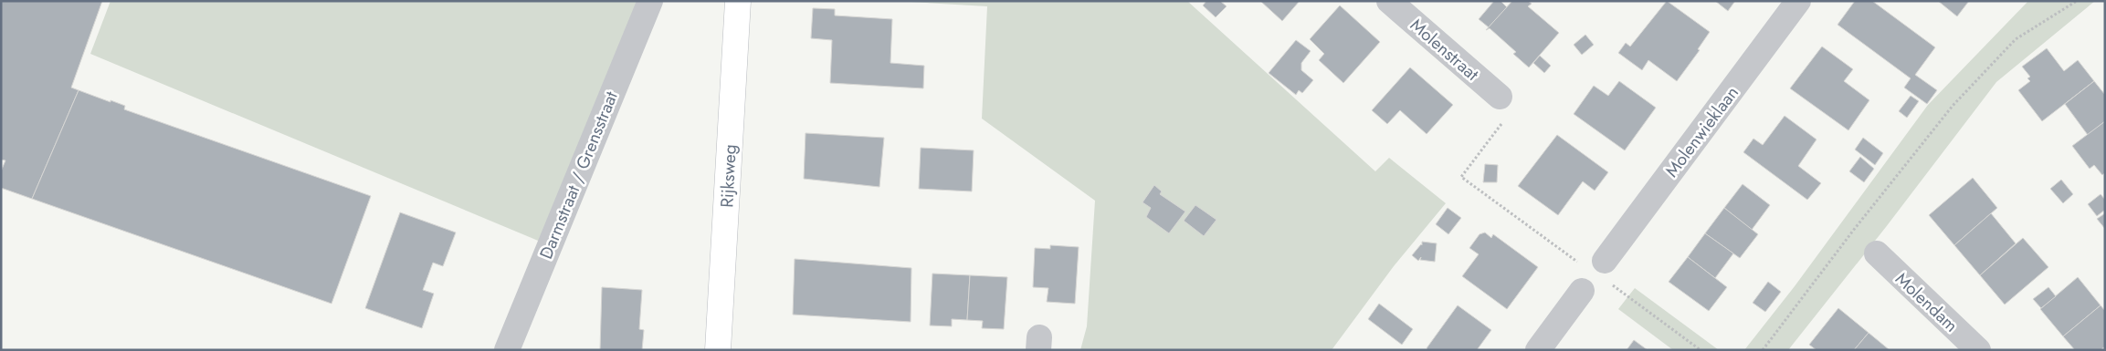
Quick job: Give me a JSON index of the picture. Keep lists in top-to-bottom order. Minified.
{"streets":{"main road":["Rijksweg"],"street":["Molenstraat","Molenwieklaan","Darmstraat / Grensstraat","Molendam"]}}
